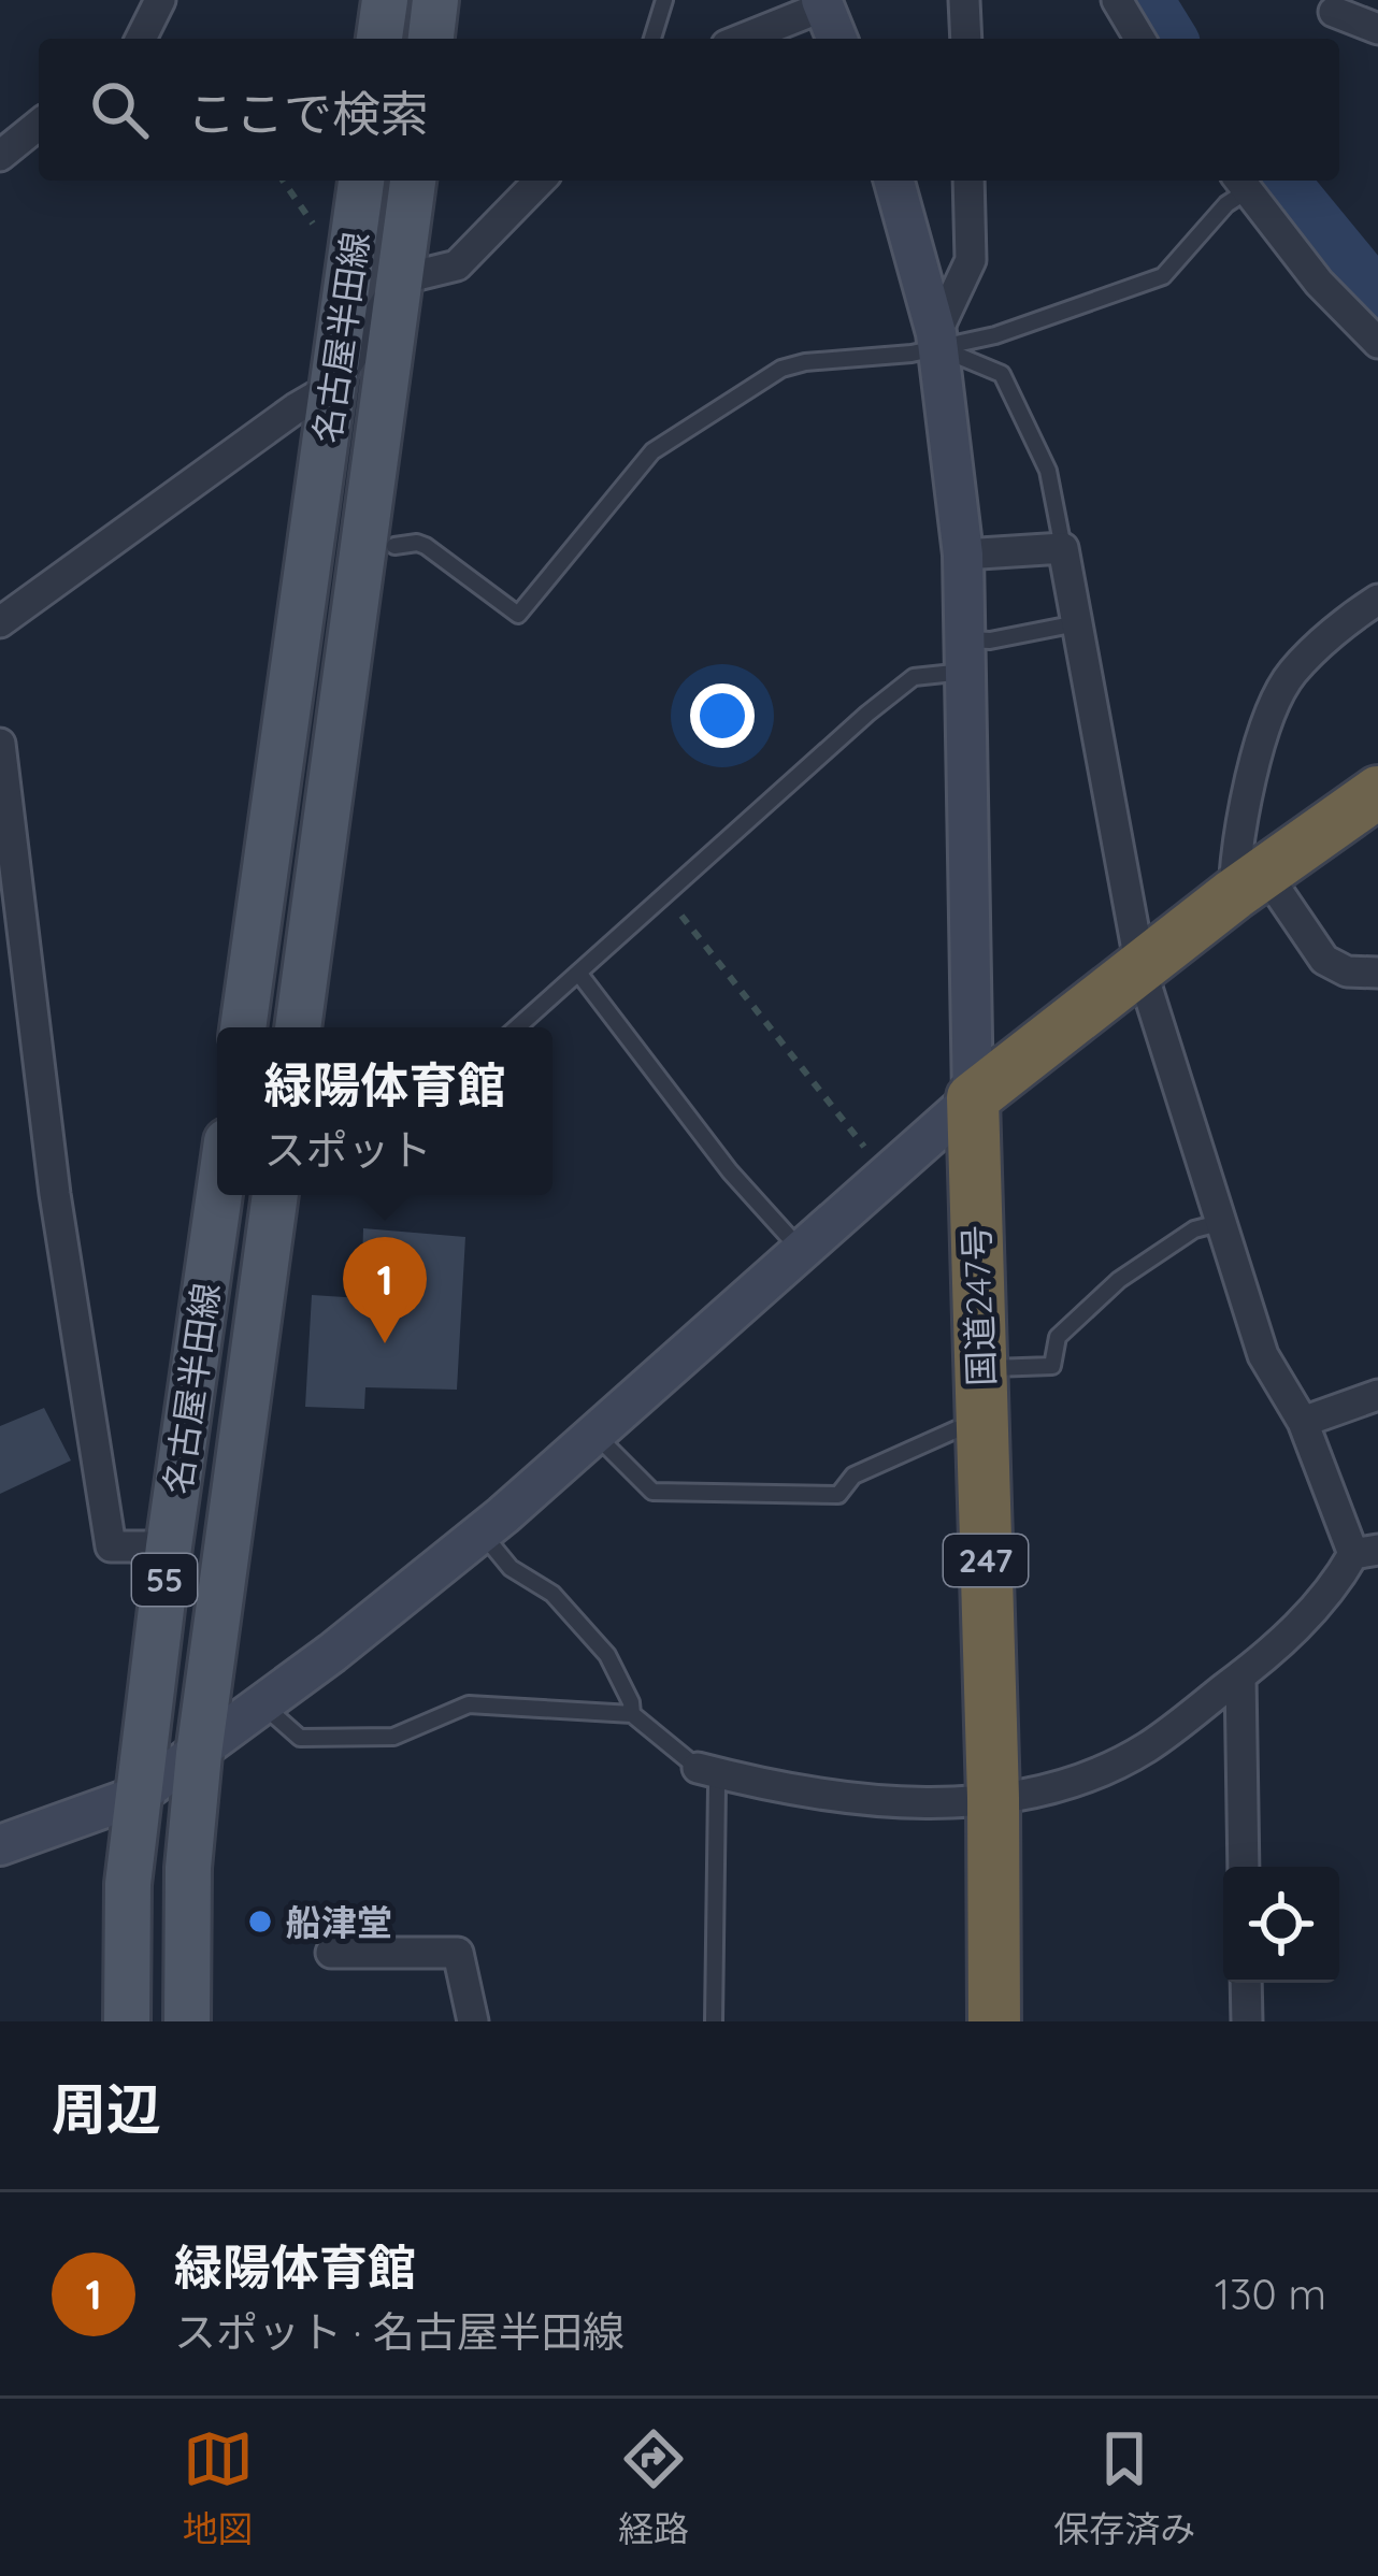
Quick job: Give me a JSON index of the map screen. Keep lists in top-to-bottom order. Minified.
{"streets":{"highway":["国道247号","247"],"main road":["名古屋半田線","55"]},"places":["船津堂"],"page":{"search":"ここで検索","popup":["緑陽体育館","スポット"],"pins":"1","heading":"周辺","list":[{"mark":"1","name":"緑陽体育館","note":"スポット · 名古屋半田線","value":"130 m"}],"nav":["地図","経路","保存済み"]}}
